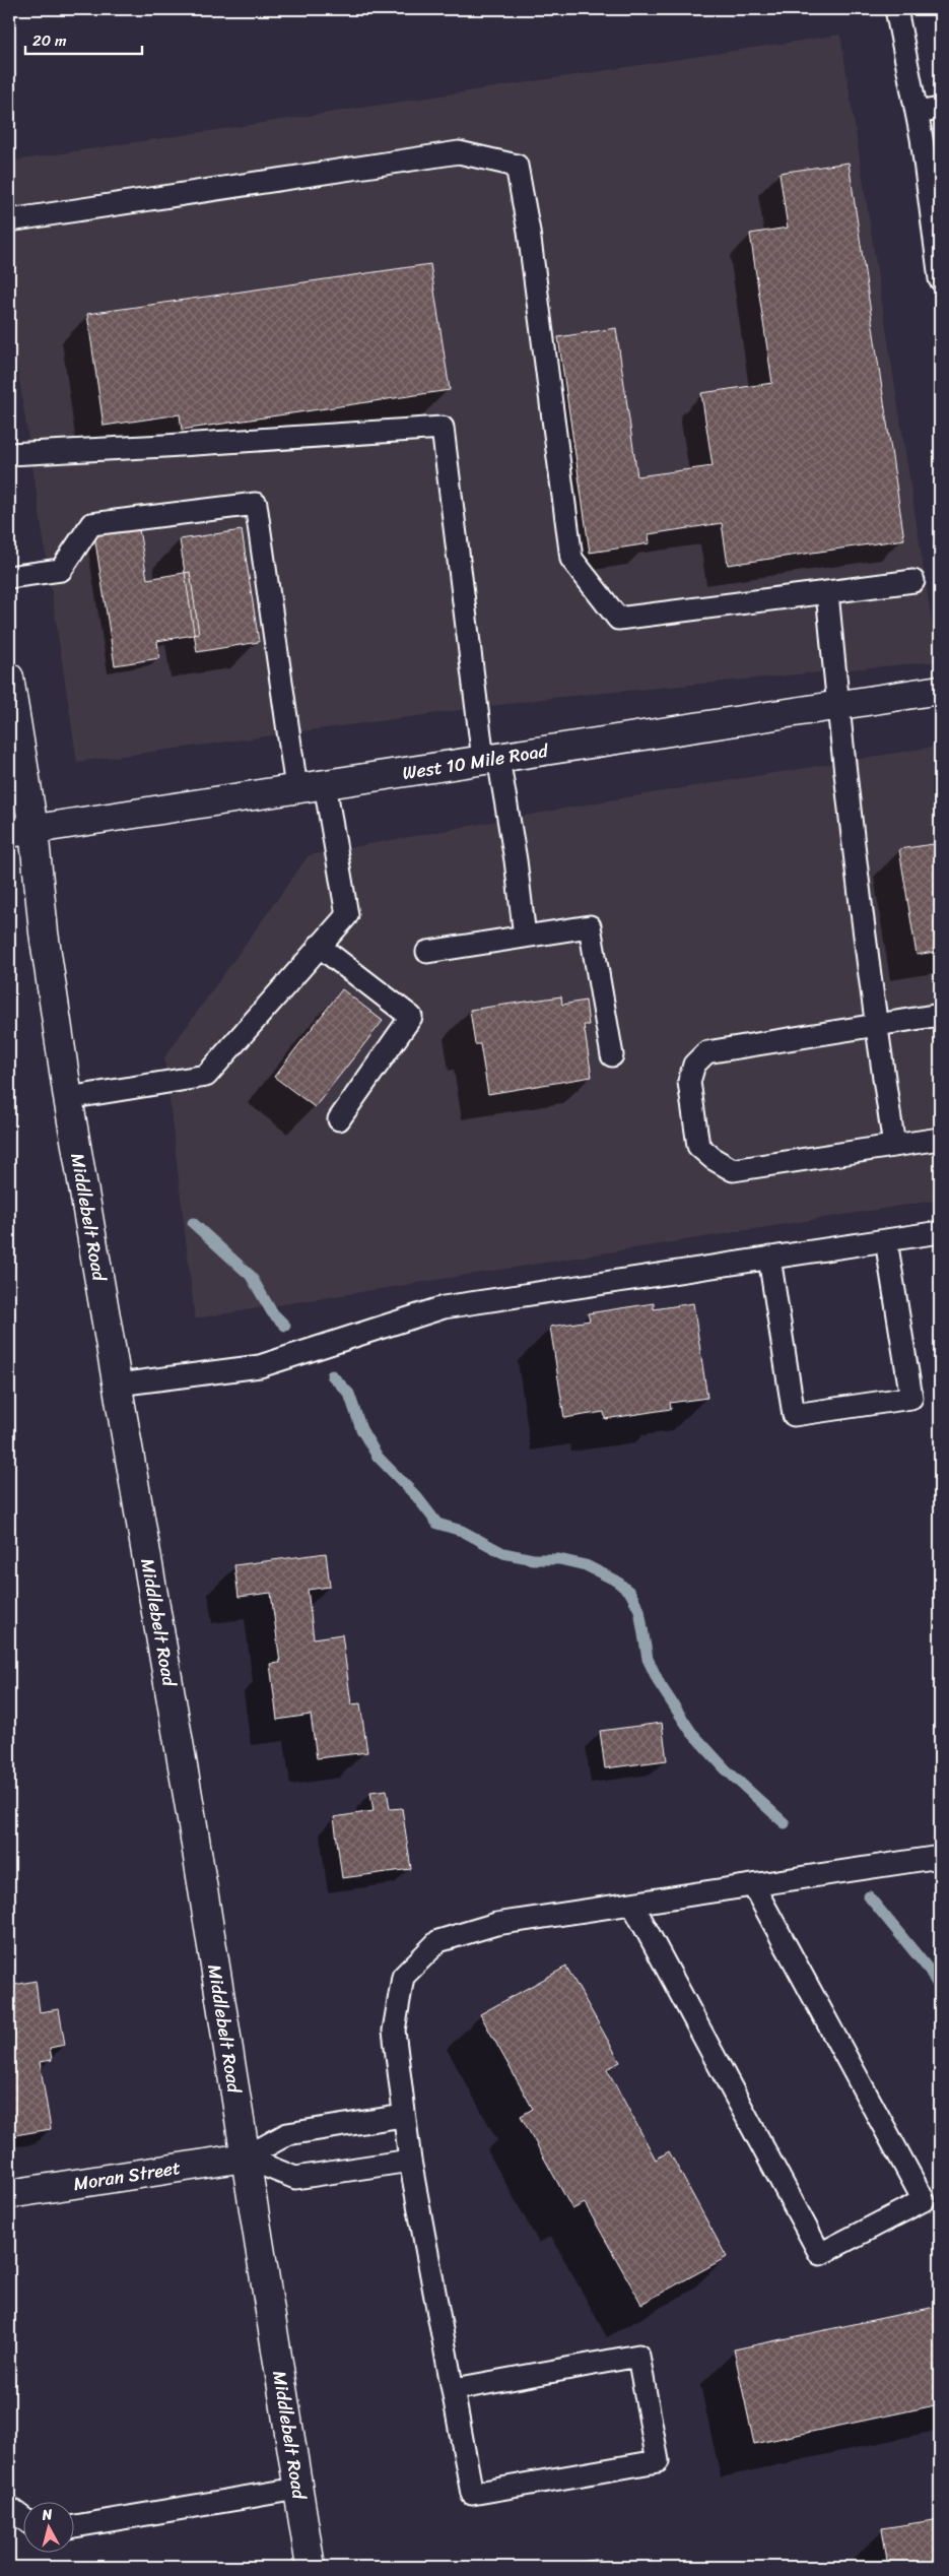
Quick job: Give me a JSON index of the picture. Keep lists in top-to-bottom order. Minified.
{"streets":{"street":["West 10 Mile Road","Middlebelt Road","Moran Street"]},"crossings":[["West 10 Mile Road","Middlebelt Road"],["Middlebelt Road","Moran Street"]],"scale_bar":"20 m","north":"top"}
